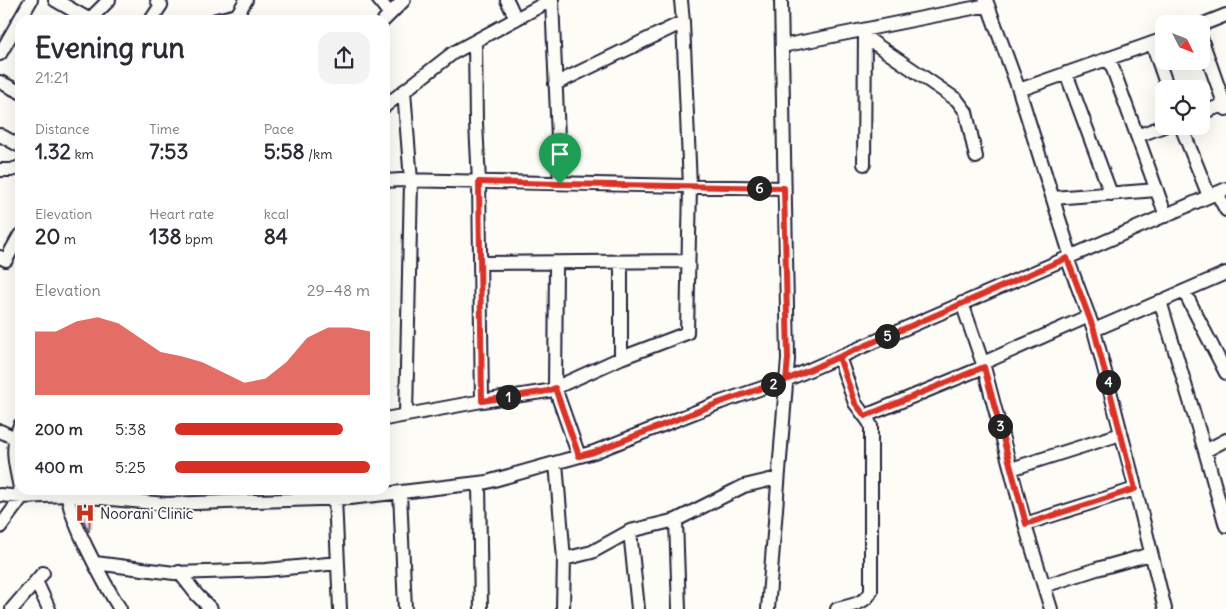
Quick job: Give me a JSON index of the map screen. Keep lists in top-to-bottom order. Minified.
{"places":{"hospital":["Noorani Clinic"]},"north":"bottom right","page":{"heading":["Evening run","21:21"],"stats":[["Distance","1.32 km"],["Time","7:53"],["Pace","5:58 /km"],["Elevation","20 m"],["Heart rate","138 bpm"],["kcal","84"]],"pins":["6","5","4","2","1","3"],"chart":["Elevation","29–48 m"],"list":[{"name":"200 m","note":"5:38"},{"name":"400 m","note":"5:25"}]}}
